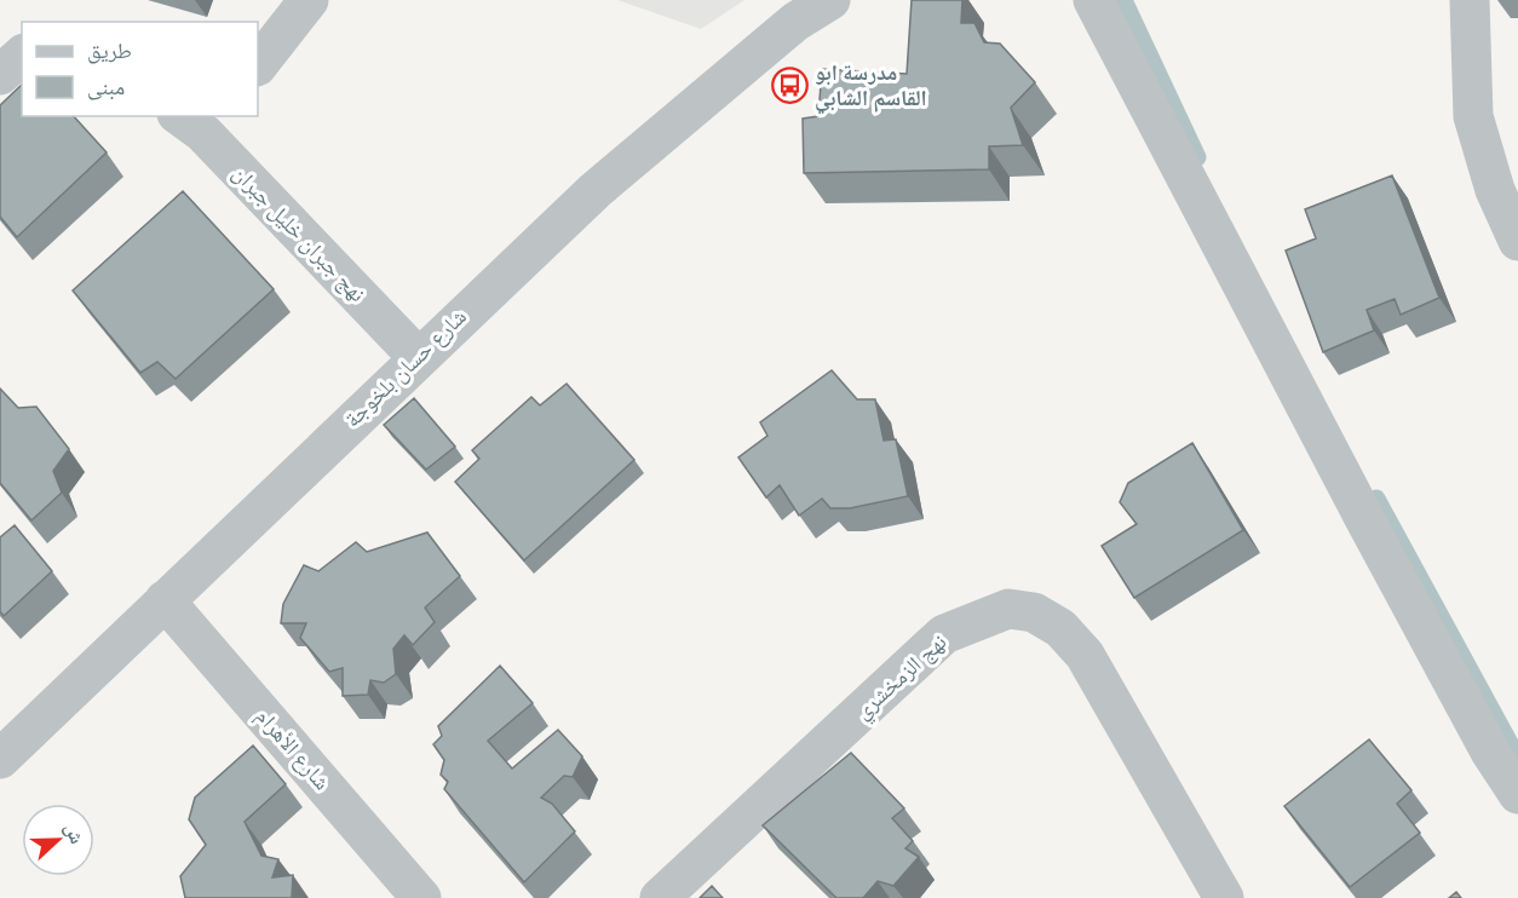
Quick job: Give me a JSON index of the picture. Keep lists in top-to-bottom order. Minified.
{"streets":{"street":["نهج جبران خليل جبران","شارع حسان بلخوجة","نهج الزمخشري","شارع الأهرام"]},"crossings":[["نهج جبران خليل جبران","شارع حسان بلخوجة"],["شارع حسان بلخوجة","شارع الأهرام"]],"places":{"bus stop":["مدرسة ابو القاسم الشابي"]},"legend":["طريق","مبنى"],"north":"right"}
